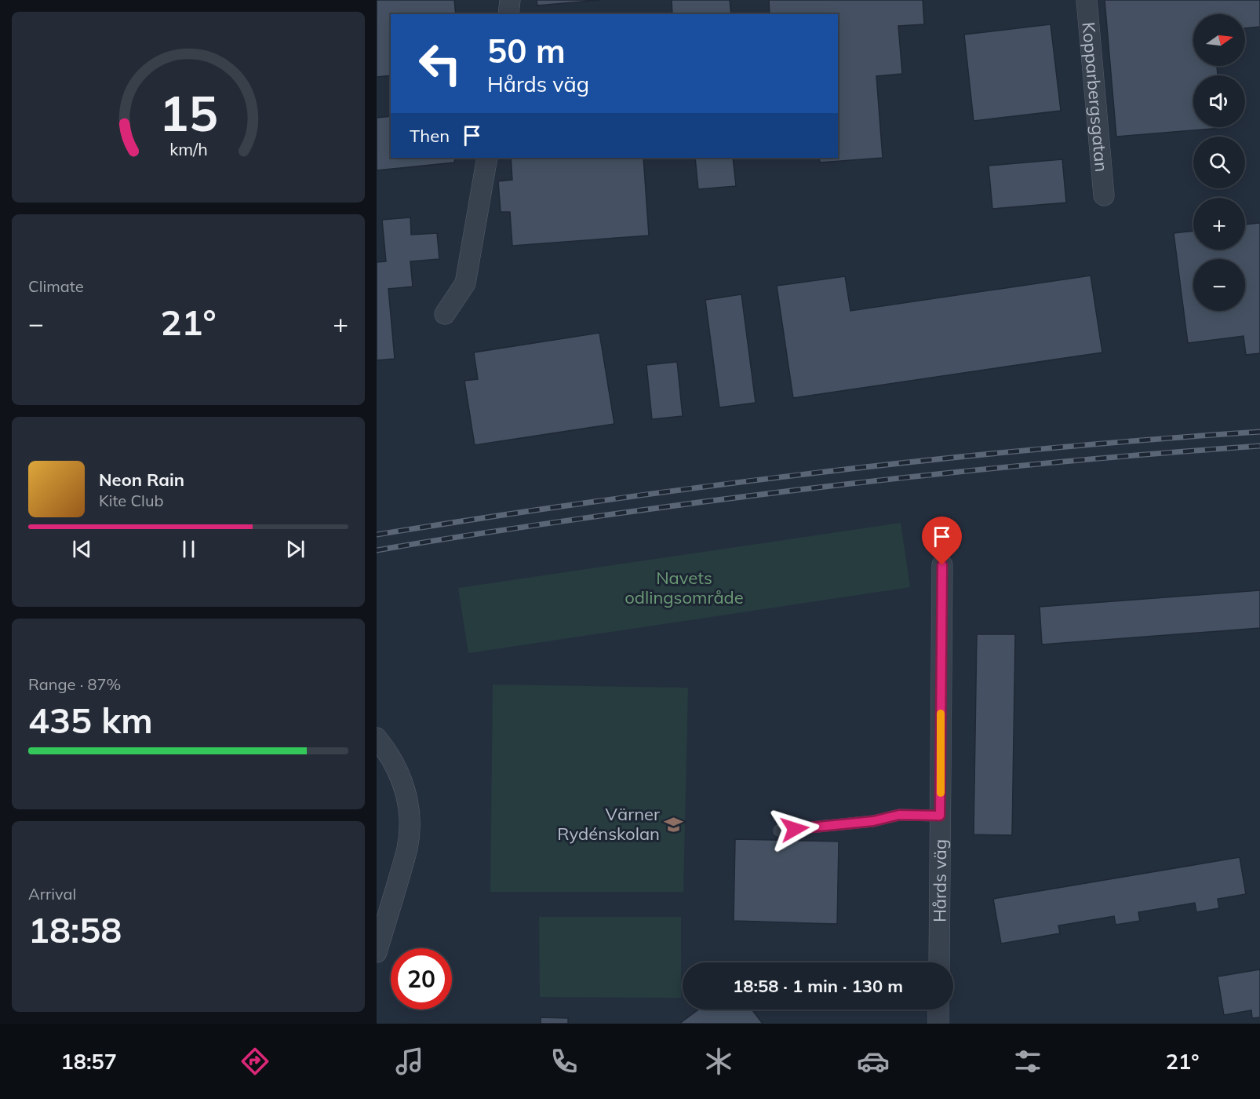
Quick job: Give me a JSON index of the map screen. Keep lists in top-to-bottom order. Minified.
{"streets":{"street":["Kopparbergsgatan","Hårds väg"]},"parks":["Navets odlingsområde"],"places":{"school or university":["Värner Rydénskolan"]},"north":"right","page":{"map_buttons":["+","−"],"turn":["50 m","Hårds väg"],"then":"Then","tile":["Climate",["Range · 87%","435 km"],["Arrival","18:58"]],"heat":["−","21°","+"],"song":["Neon Rain","Kite Club"],"limit":"20","trip":"18:58 · 1 min · 130 m","tabs":["18:57","21°"],"gauge":["15","km/h"]}}
